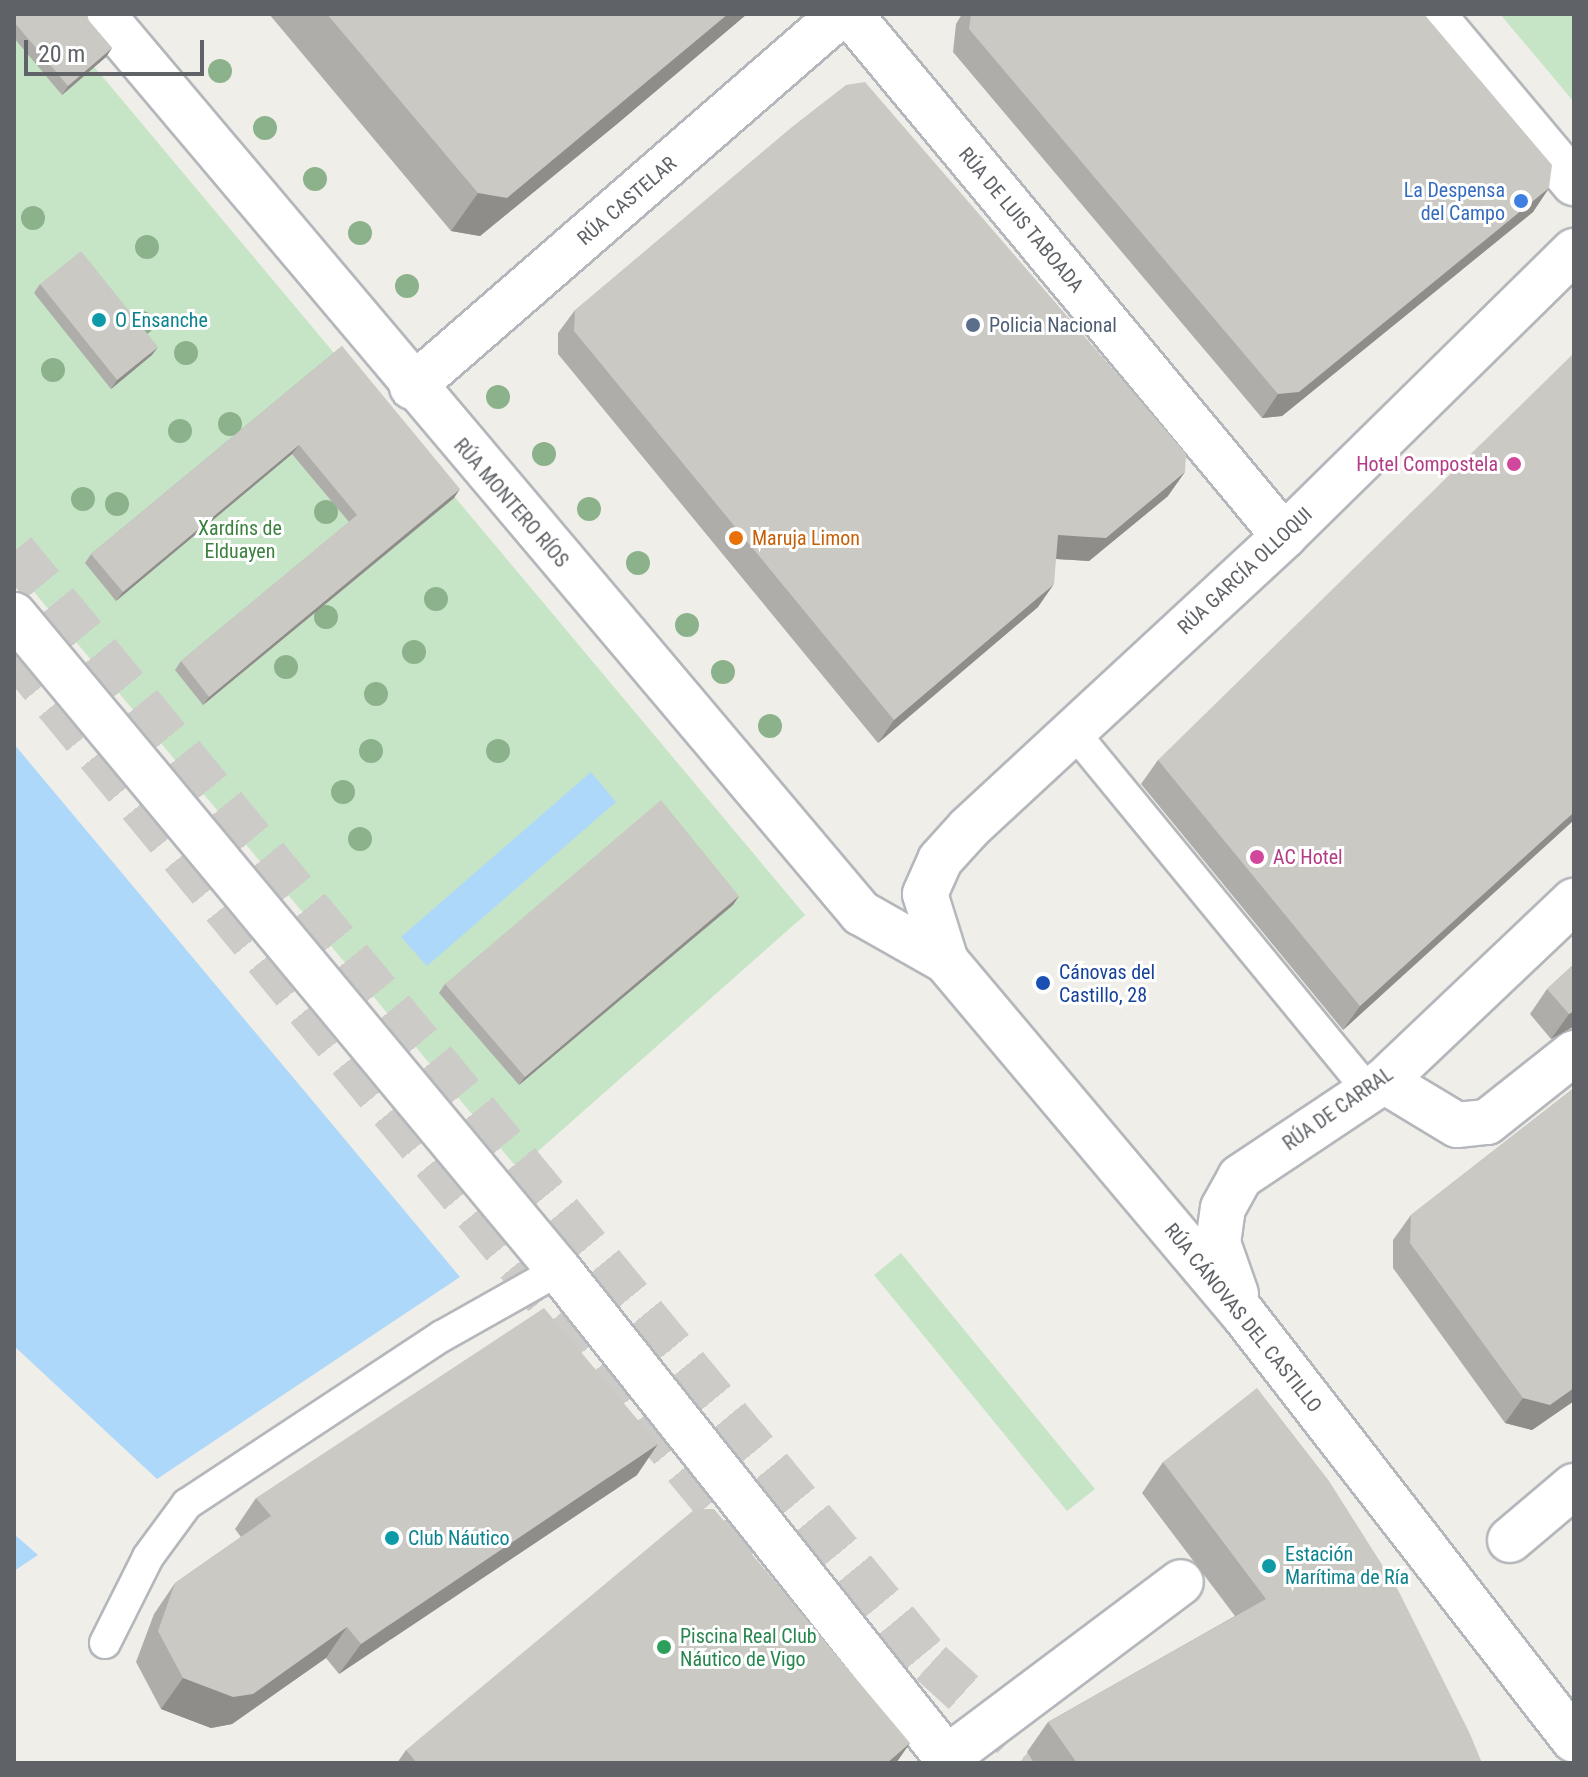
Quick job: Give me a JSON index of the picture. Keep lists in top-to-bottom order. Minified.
{"streets":{"street":["RÚA CASTELAR","RÚA DE LUIS TABOADA","RÚA MONTERO RÍOS","RÚA GARCÍA OLLOQUI","RÚA DE CARRAL","RÚA CÁNOVAS DEL CASTILLO"]},"crossings":[["RÚA CASTELAR","RÚA MONTERO RÍOS"],["RÚA DE LUIS TABOADA","RÚA GARCÍA OLLOQUI"],["RÚA MONTERO RÍOS","RÚA CÁNOVAS DEL CASTILLO"],["RÚA GARCÍA OLLOQUI","RÚA CÁNOVAS DEL CASTILLO"],["RÚA DE CARRAL","RÚA CÁNOVAS DEL CASTILLO"]],"parks":["Xardíns de Elduayen"],"places":["La Despensa del Campo","O Ensanche","Policia Nacional","Hotel Compostela","Maruja Limon","AC Hotel","Cánovas del Castillo, 28","Club Náutico","Estación Marítima de Ría","Piscina Real Club Náutico de Vigo"],"scale_bar":"20 m"}
